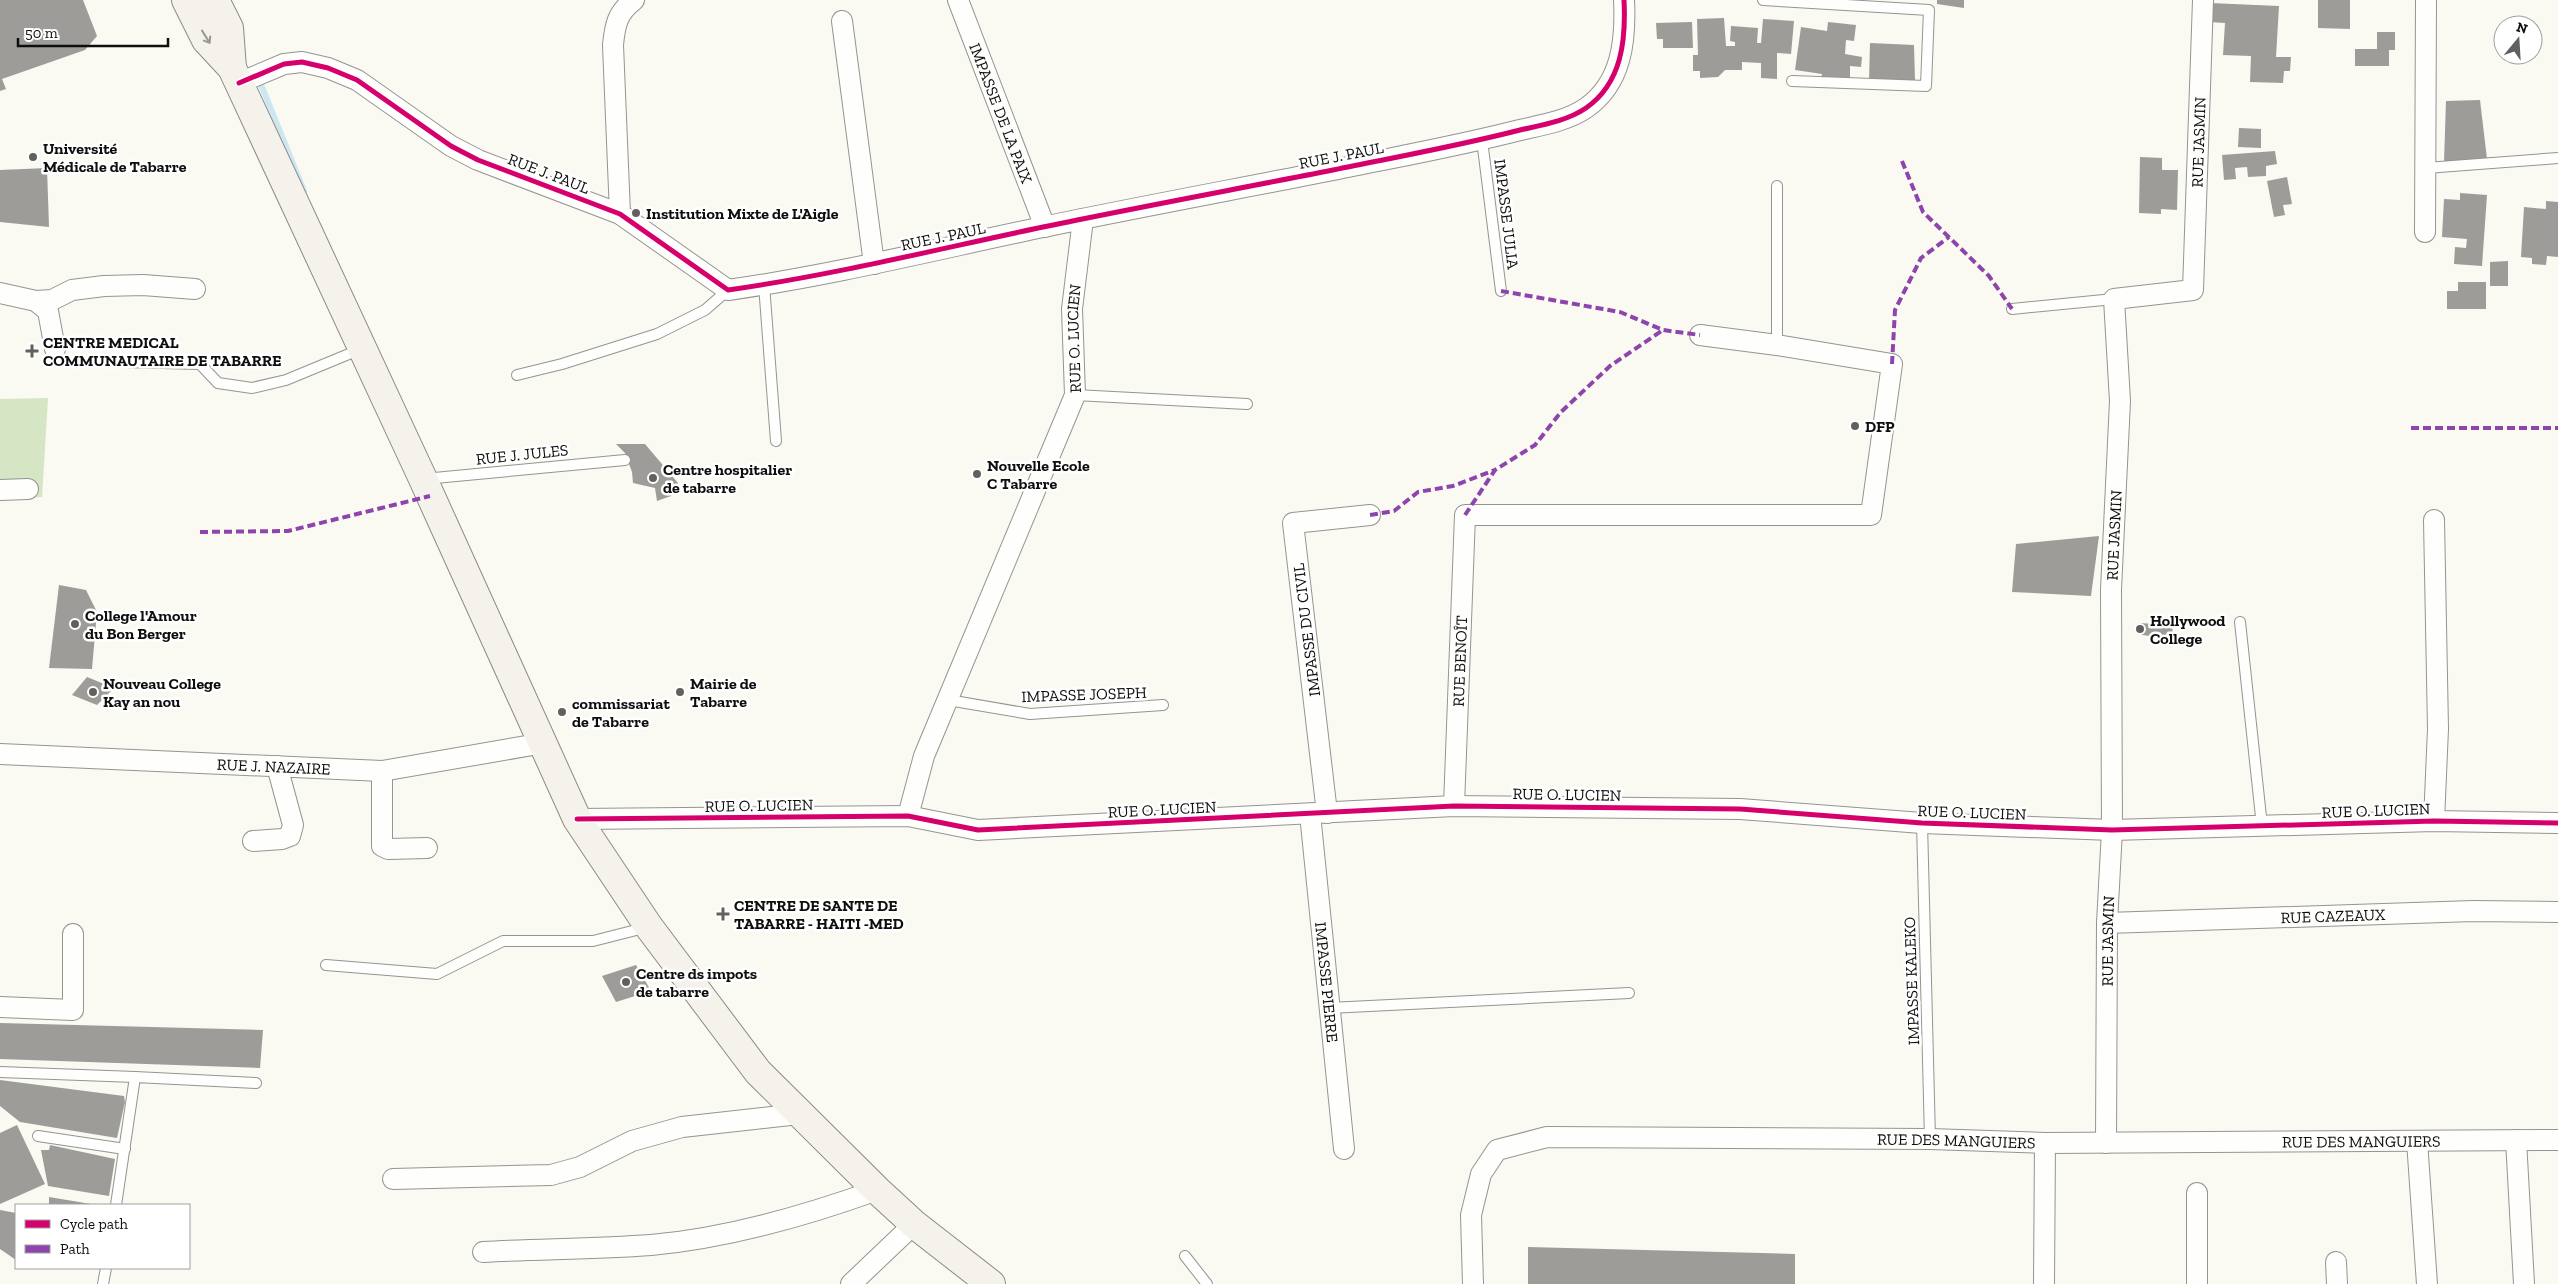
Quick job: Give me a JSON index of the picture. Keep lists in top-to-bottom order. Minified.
{"streets":{"street":["IMPASSE DE LA PAIX","RUE JASMIN","RUE J. PAUL","RUE O. LUCIEN","IMPASSE DU CIVIL","RUE BENOÎT","RUE J. NAZAIRE","RUE CAZEAUX","IMPASSE PIERRE","RUE DES MANGUIERS"],"lane":["IMPASSE JULIA","RUE J. JULES","IMPASSE JOSEPH","IMPASSE KALEKO"]},"crossings":[["IMPASSE DE LA PAIX","RUE J. PAUL"],["RUE JASMIN","RUE O. LUCIEN"],["RUE JASMIN","RUE CAZEAUX"],["RUE JASMIN","RUE DES MANGUIERS"],["RUE J. PAUL","IMPASSE JULIA"],["RUE J. PAUL","RUE O. LUCIEN"],["RUE O. LUCIEN","IMPASSE DU CIVIL"],["RUE O. LUCIEN","RUE BENOÎT"],["RUE O. LUCIEN","IMPASSE JOSEPH"],["RUE O. LUCIEN","IMPASSE KALEKO"],["RUE O. LUCIEN","IMPASSE PIERRE"],["IMPASSE DU CIVIL","IMPASSE PIERRE"],["IMPASSE KALEKO","RUE DES MANGUIERS"]],"places":{"other":["Université Médicale de Tabarre","Institution Mixte de L'Aigle","DFP","Nouvelle Ecole C Tabarre","Centre hospitalier de tabarre","College l'Amour du Bon Berger","Hollywood College","Nouveau College Kay an nou","Mairie de Tabarre","commissariat de Tabarre","Centre ds impots de tabarre"],"health":["CENTRE MEDICAL COMMUNAUTAIRE DE TABARRE","CENTRE DE SANTE DE TABARRE - HAITI -MED"]},"legend":["Cycle path","Path"],"scale_bar":"50 m","north":"top"}
